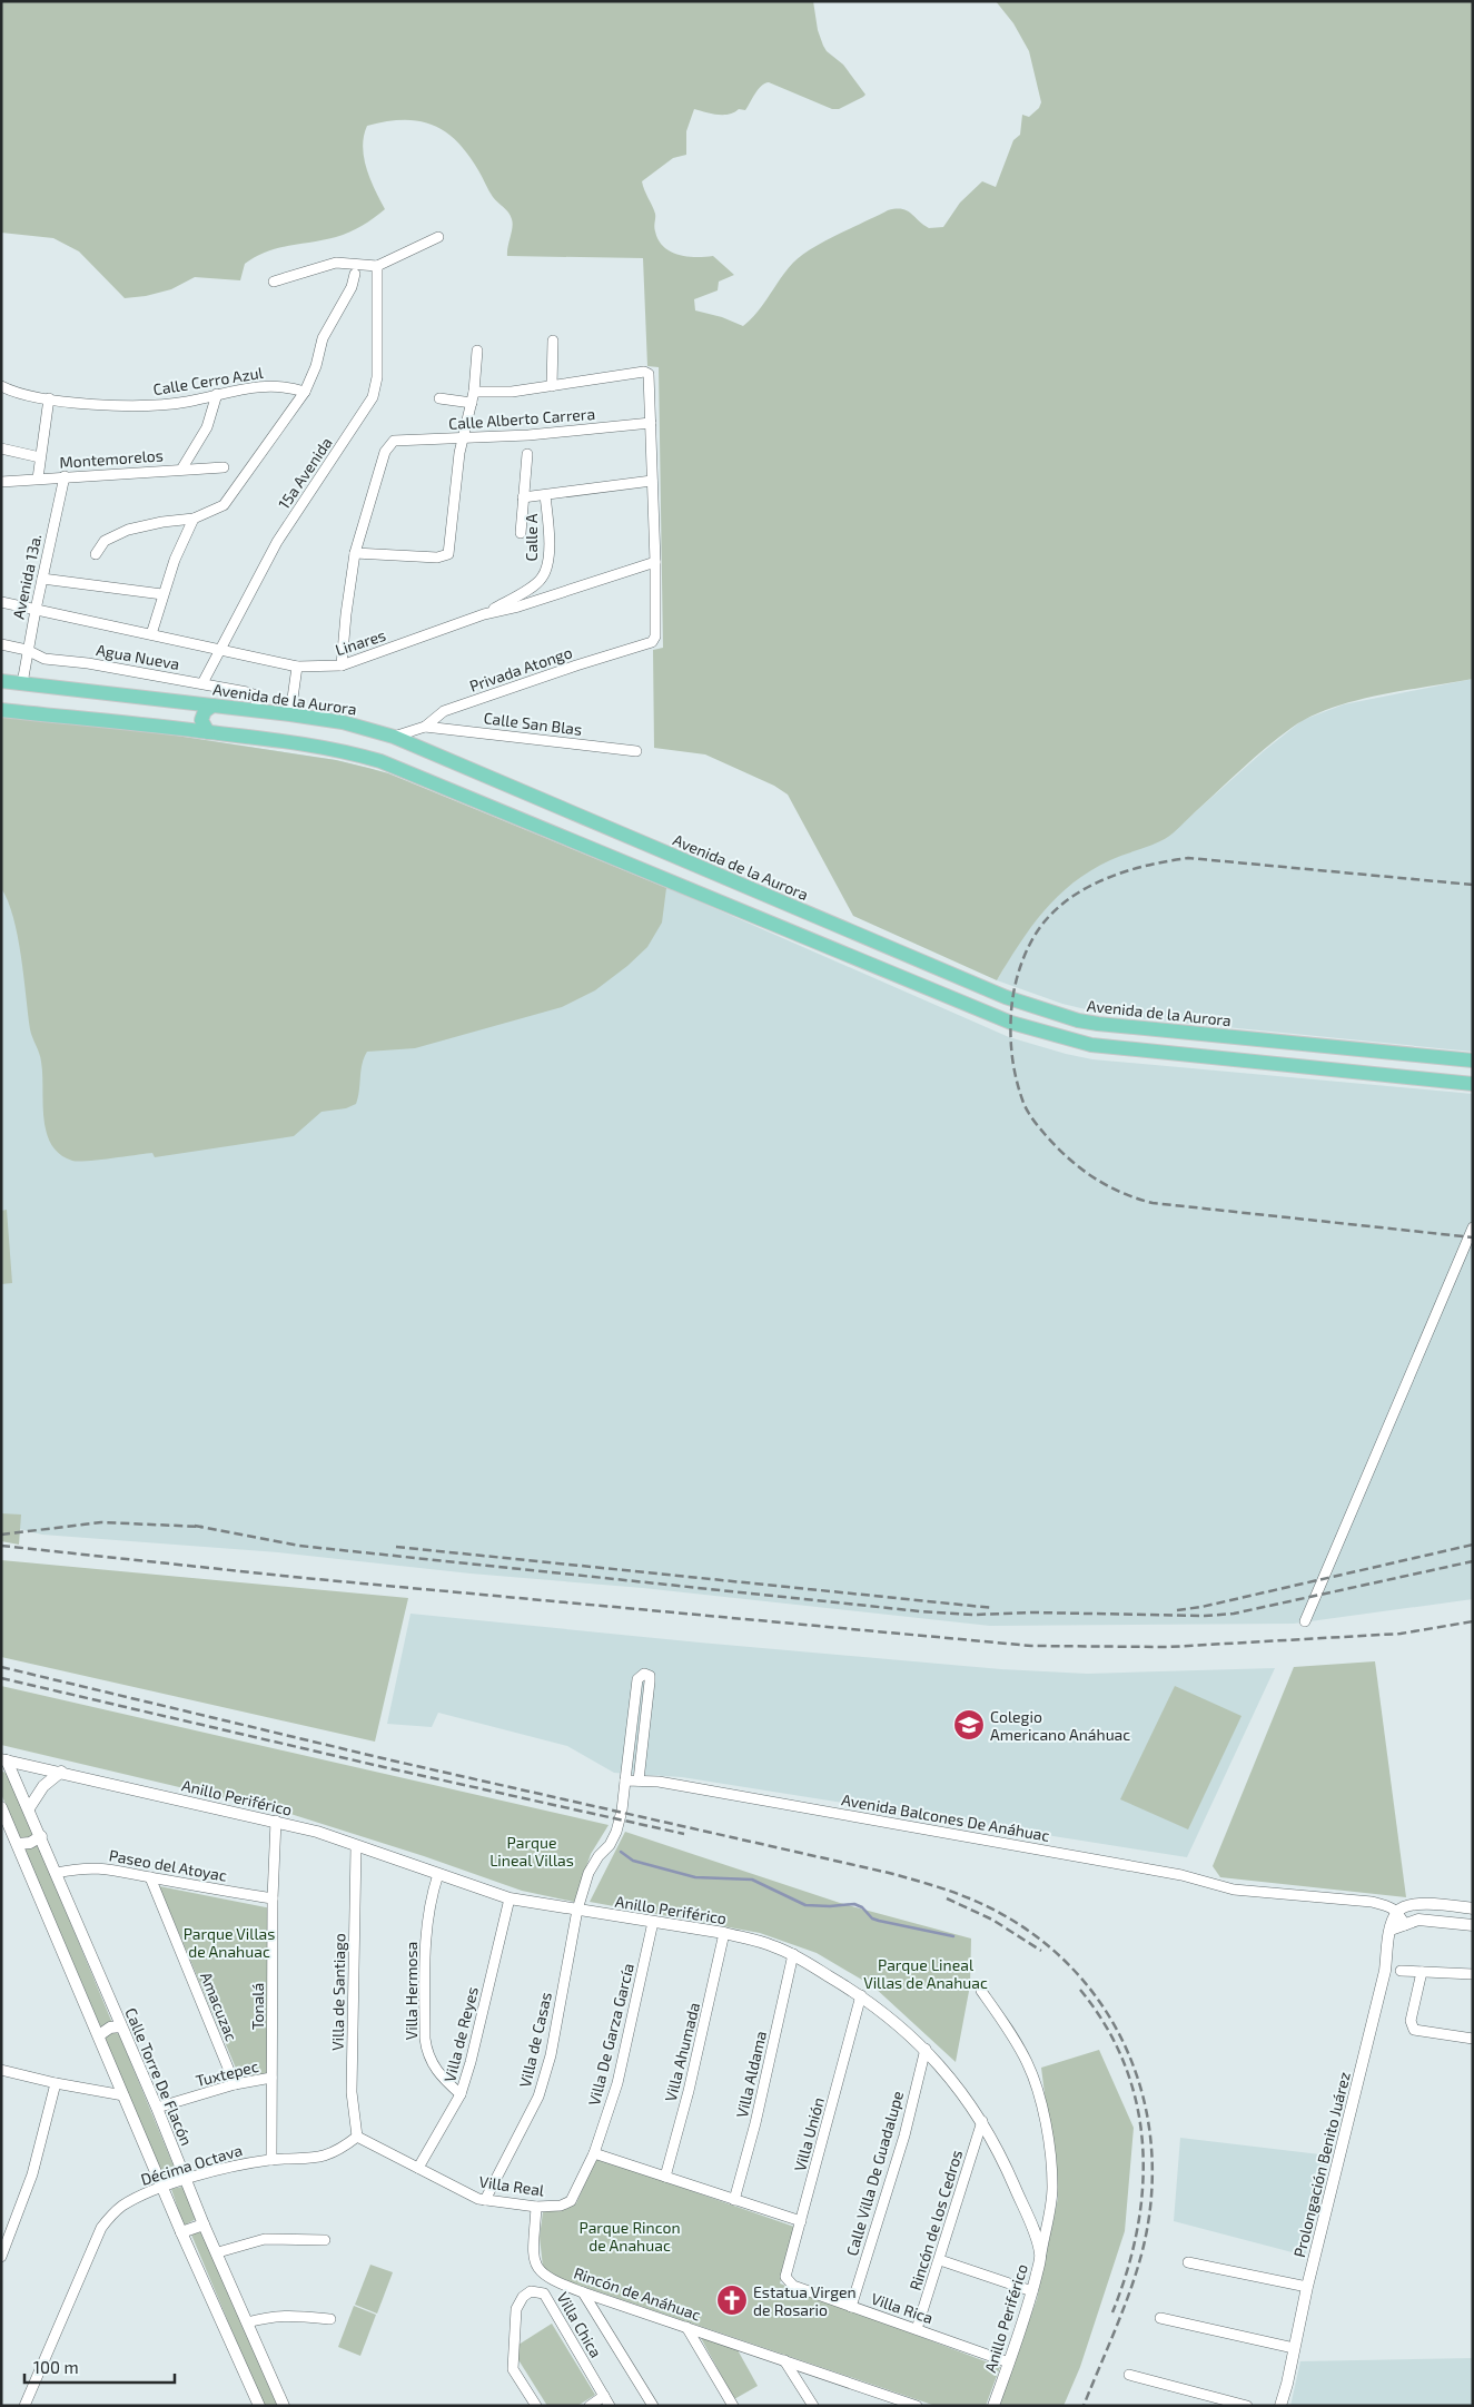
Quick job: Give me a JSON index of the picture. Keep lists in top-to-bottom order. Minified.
{"streets":{"main road":["Avenida de la Aurora"],"street":["Calle Cerro Azul","Calle Alberto Carrera","Montemorelos","15a Avenida","Calle A","Avenida 13a.","Linares","Agua Nueva","Privada Atongo","Calle San Blas","Anillo Periférico","Avenida Balcones De Anáhuac","Paseo del Atoyac","Villa Hermosa","Villa de Santiago","Amacuzac","Tonalá","Villa de Reyes","Villa De Garza García","Villa de Casas","Villa Ahumada","Tuxtepec","Villa Aldama","Calle Torre De Flacón","Villa Unión","Décima Octava","Prolongación Benito Juárez","Calle Villa De Guadalupe","Villa Real","Rincón de los Cedros","Rincón de Anáhuac","Villa Rica","Villa Chica"]},"crossings":[["Montemorelos","Avenida 13a."],["15a Avenida","Linares"],["15a Avenida","Agua Nueva"],["Calle A","Linares"],["Avenida 13a.","Linares"],["Avenida 13a.","Agua Nueva"],["Avenida 13a.","Avenida de la Aurora"],["Linares","Privada Atongo"],["Agua Nueva","Avenida de la Aurora"],["Privada Atongo","Avenida de la Aurora"],["Privada Atongo","Calle San Blas"],["Anillo Periférico","Villa Hermosa"],["Anillo Periférico","Villa de Santiago"],["Anillo Periférico","Tonalá"],["Anillo Periférico","Villa de Reyes"],["Anillo Periférico","Villa De Garza García"],["Anillo Periférico","Villa de Casas"],["Anillo Periférico","Villa Ahumada"],["Anillo Periférico","Villa Aldama"],["Anillo Periférico","Calle Torre De Flacón"],["Anillo Periférico","Villa Unión"],["Anillo Periférico","Calle Villa De Guadalupe"],["Anillo Periférico","Rincón de los Cedros"],["Anillo Periférico","Villa Rica"],["Avenida Balcones De Anáhuac","Prolongación Benito Juárez"],["Paseo del Atoyac","Amacuzac"],["Paseo del Atoyac","Tonalá"],["Paseo del Atoyac","Calle Torre De Flacón"],["Villa Hermosa","Villa de Reyes"],["Villa de Santiago","Décima Octava"],["Villa de Santiago","Villa Real"],["Amacuzac","Tuxtepec"],["Tonalá","Tuxtepec"],["Tonalá","Décima Octava"],["Villa de Reyes","Villa Real"],["Villa De Garza García","Villa Real"],["Villa de Casas","Villa Real"],["Tuxtepec","Calle Torre De Flacón"],["Calle Torre De Flacón","Décima Octava"],["Villa Unión","Villa Rica"],["Décima Octava","Villa Real"],["Calle Villa De Guadalupe","Villa Rica"],["Villa Real","Rincón de Anáhuac"],["Rincón de los Cedros","Villa Rica"]],"parks":["Parque Lineal Villas","Parque Villas de Anahuac","Parque Lineal Villas de Anahuac","Parque Rincon de Anahuac"],"places":{"school or university":["Colegio Americano Anáhuac"],"church":["Estatua Virgen de Rosario"]},"scale_bar":"100 m"}
